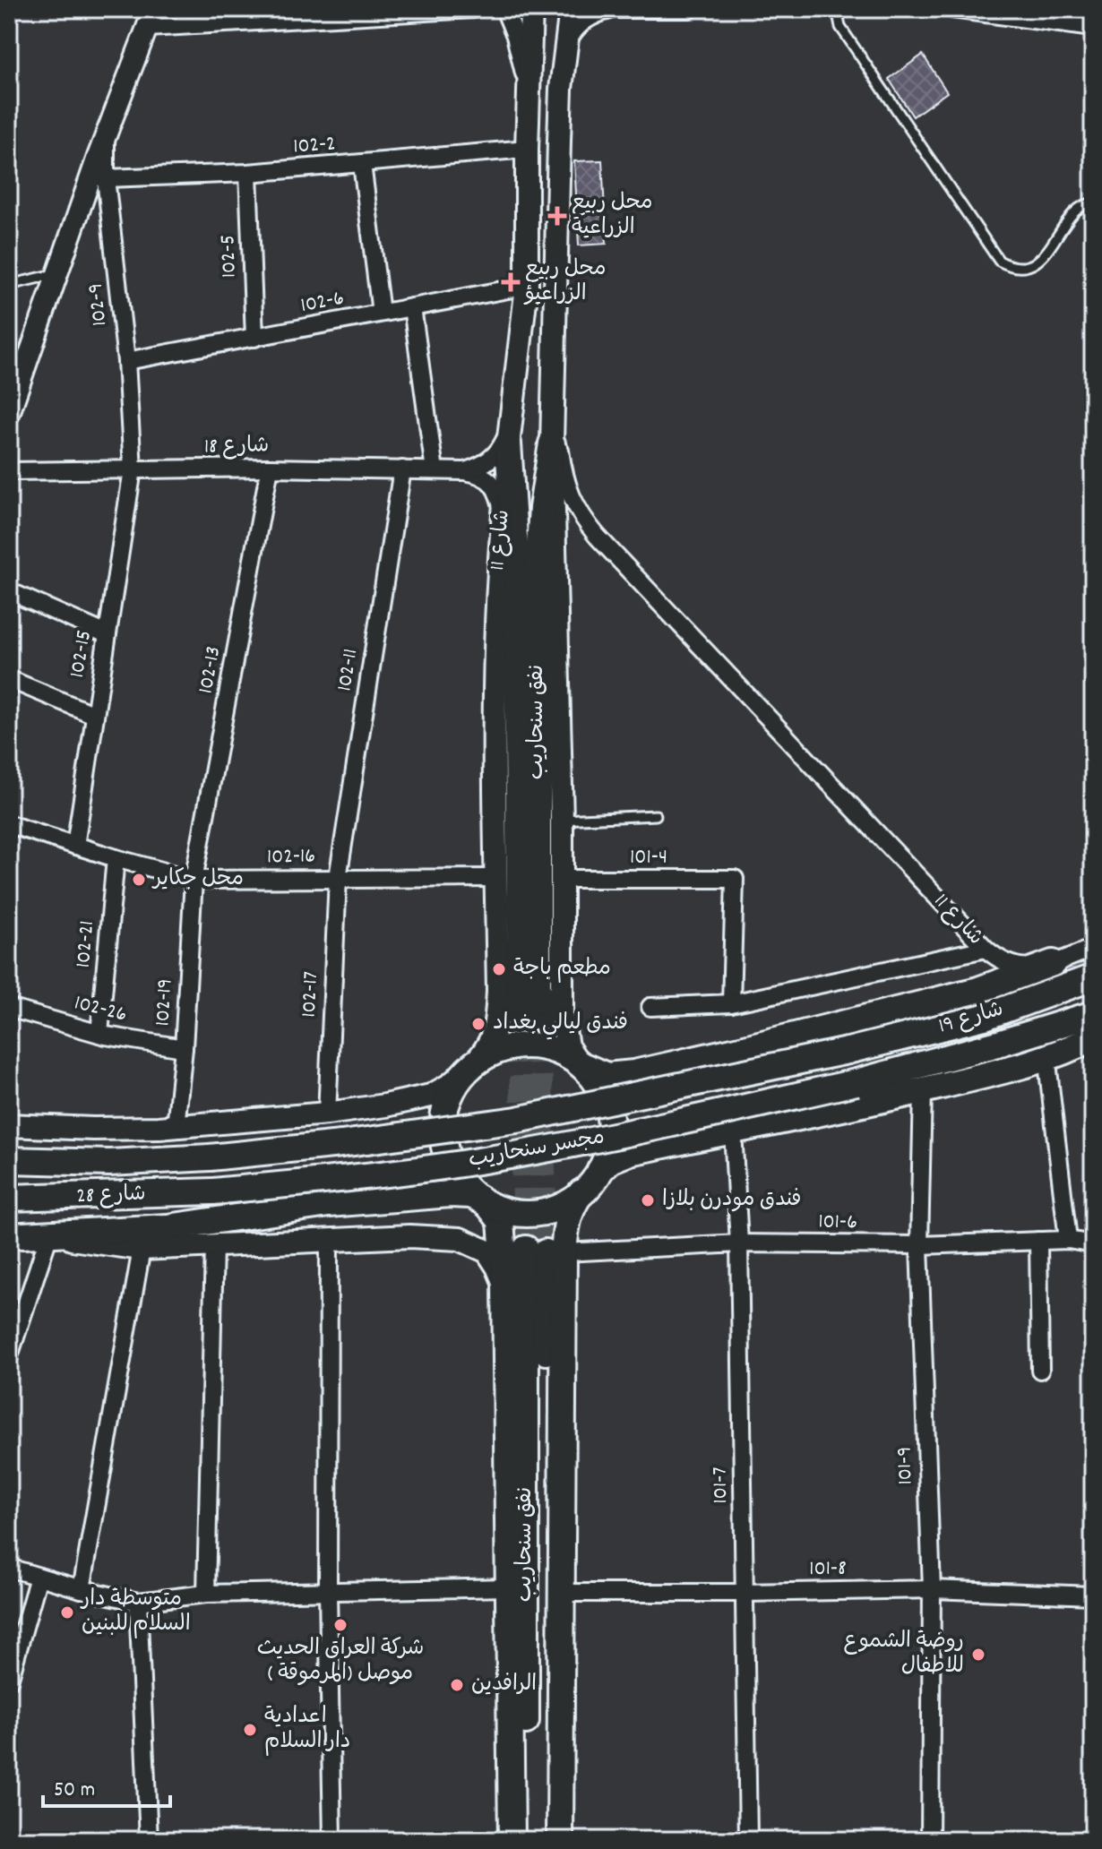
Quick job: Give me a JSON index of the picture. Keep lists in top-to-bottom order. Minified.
{"streets":{"main road":["شارع 11","نفق سنحاريب","شارع 19","مجسر سنحاريب","شارع 28"],"street":["102-2","102-5","102-6","102-9","شارع 18","102-15","102-13","102-11","102-16","101-4","102-21","102-17","102-19","102-26","101-6","101-9","101-7","101-8"]},"crossings":[["102-2","102-5"],["102-2","102-9"],["102-2","شارع 11"],["102-5","102-6"],["102-6","102-9"],["102-6","شارع 11"],["102-9","شارع 18"],["102-9","102-15"],["شارع 18","102-15"],["شارع 18","102-13"],["شارع 18","102-11"],["شارع 11","نفق سنحاريب"],["شارع 11","102-16"],["شارع 11","101-4"],["شارع 11","102-17"],["شارع 11","102-19"],["102-15","102-16"],["102-13","102-16"],["102-13","102-19"],["102-11","102-16"],["102-11","102-17"],["نفق سنحاريب","101-6"],["102-16","102-21"],["102-16","102-17"],["102-16","102-19"],["102-21","102-26"],["102-19","102-26"],["شارع 19","مجسر سنحاريب"],["مجسر سنحاريب","شارع 28"],["101-6","101-9"],["101-6","101-7"],["101-9","101-8"],["101-7","101-8"]],"places":{"health":["محل ربيع الزراعية","محل ربيع الزراعيؤ"],"other":["محل جكاير","مطعم باجة","فندق ليالي بغداد","فندق مودرن بلازا","متوسطة دار السلام للبنين","شركة العراق الحديث ( المرموقة) موصل","روضة الشموع للاطفال","الرافدين","اعدادية دار السلام"]},"scale_bar":"50 m"}
